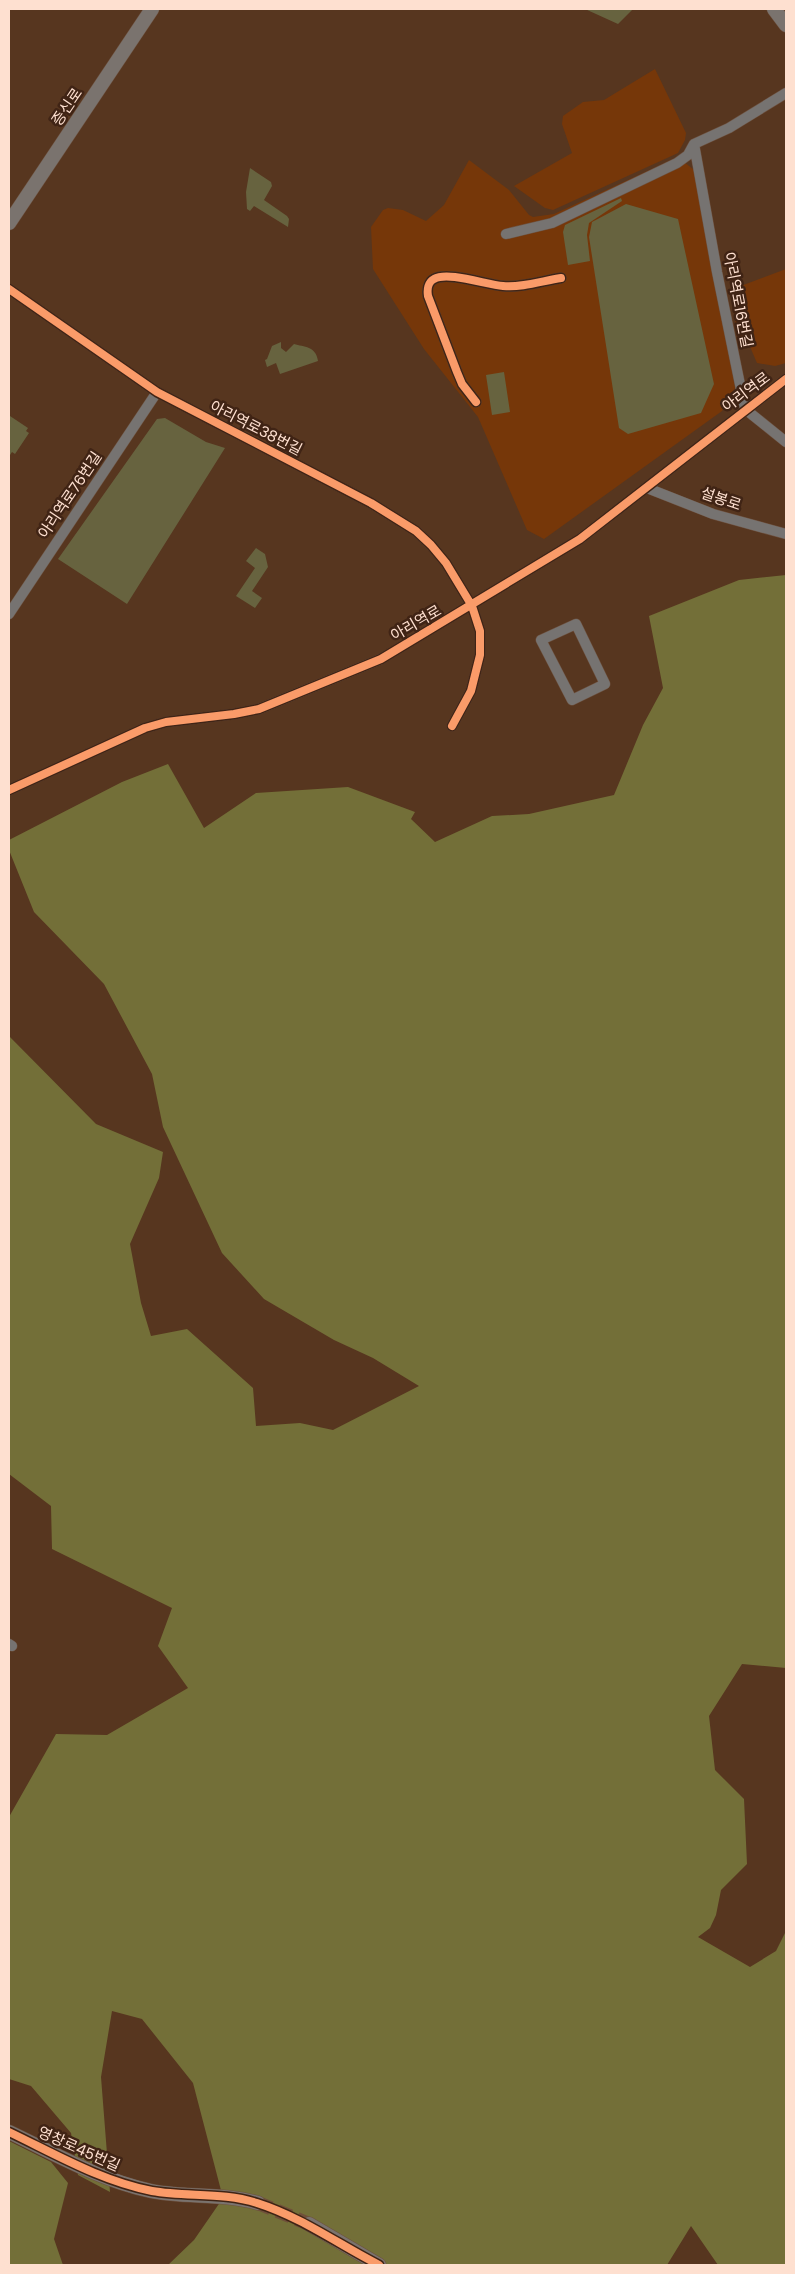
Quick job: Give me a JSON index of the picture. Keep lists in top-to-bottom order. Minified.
{"streets":{"street":["증신로","아리역로16번길","아리역로","아리역로38번길","아리역로76번길","설봉로","영창로45번길"]},"crossings":[["아리역로16번길","아리역로"],["아리역로","아리역로38번길"],["아리역로","설봉로"],["아리역로38번길","아리역로76번길"]]}
